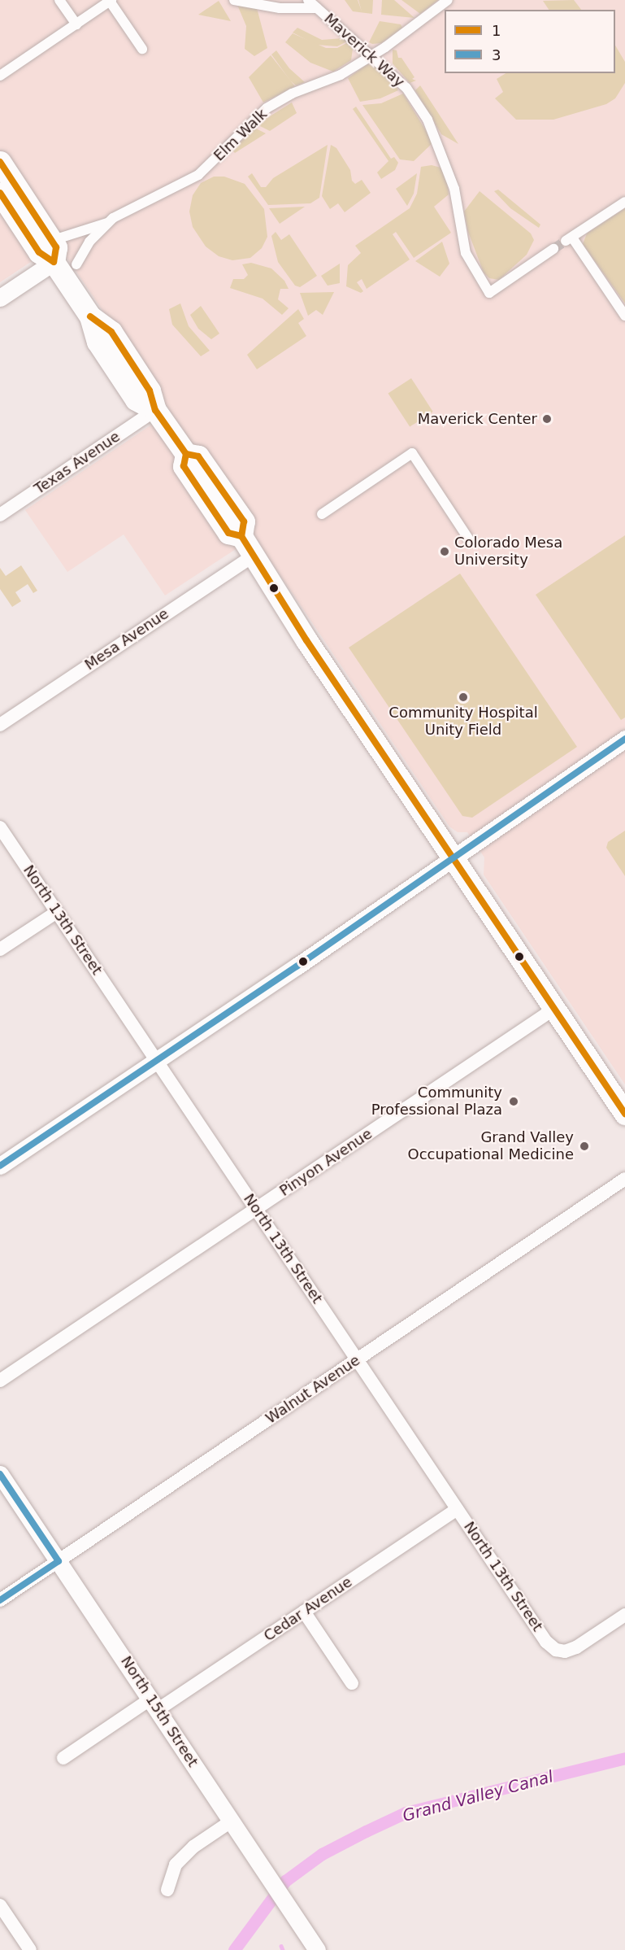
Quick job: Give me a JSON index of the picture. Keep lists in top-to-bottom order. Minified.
{"streets":{"street":["Maverick Way","Elm Walk","Texas Avenue","Mesa Avenue","North 13th Street","Pinyon Avenue","Walnut Avenue","Cedar Avenue","North 15th Street"]},"crossings":[["Maverick Way","Elm Walk"],["North 13th Street","Pinyon Avenue"],["North 13th Street","Walnut Avenue"],["North 13th Street","Cedar Avenue"],["Walnut Avenue","North 15th Street"],["Cedar Avenue","North 15th Street"]],"water":["Grand Valley Canal"],"places":["Maverick Center","Colorado Mesa University","Community Hospital Unity Field","Community Professional Plaza","Grand Valley Occupational Medicine"],"lines":["transit line 1","transit line 3"],"legend":["1","3"]}
